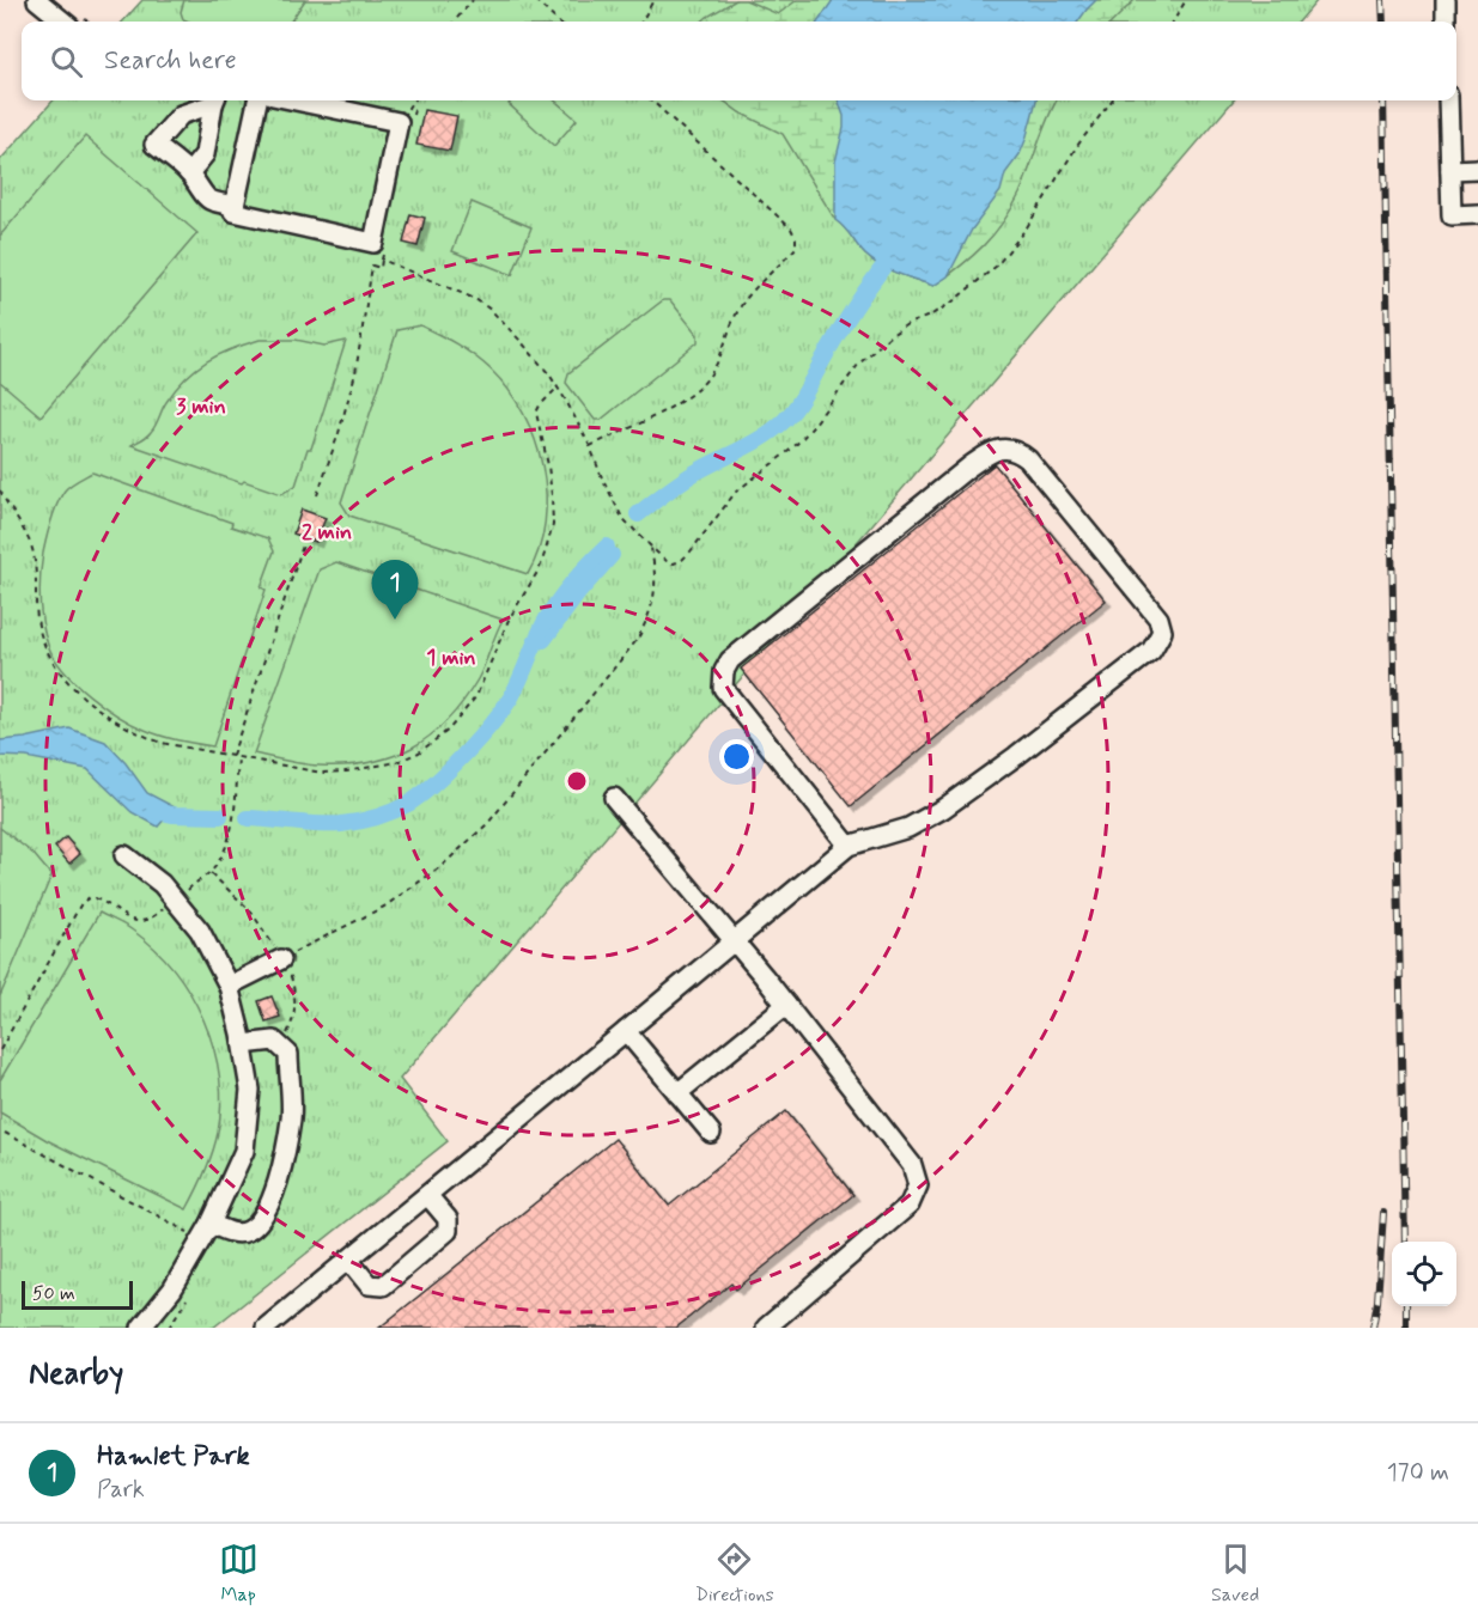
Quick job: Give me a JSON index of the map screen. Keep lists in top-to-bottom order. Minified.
{"scale_bar":"50 m","page":{"search":"Search here","pins":"1","scale":"50 m","heading":"Nearby","list":[{"mark":"1","name":"Hamlet Park","note":"Park","value":"170 m"}],"nav":["Map","Directions","Saved"]},"rings":["3 min","2 min","1 min"]}
